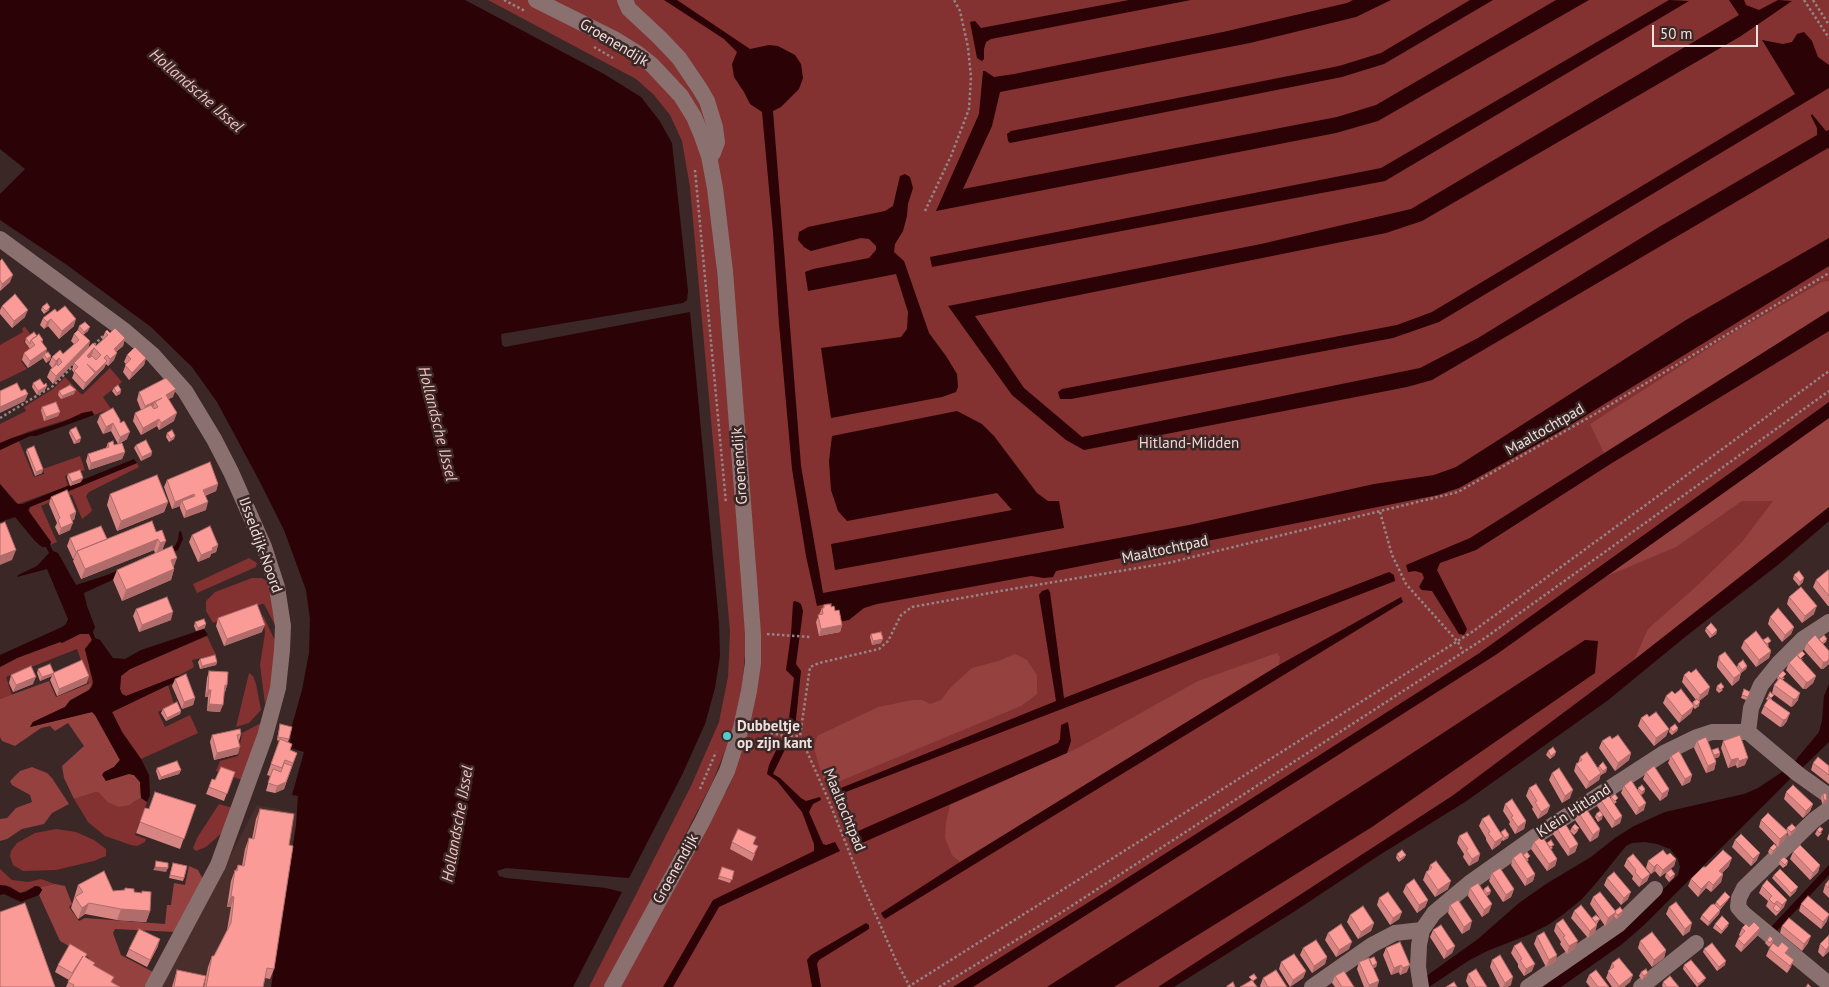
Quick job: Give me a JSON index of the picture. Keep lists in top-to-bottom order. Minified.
{"streets":{"street":["Groenendijk","IJsseldijk-Noord","Klein Hitland"],"path":["Maaltochtpad"]},"water":["Hollandsche IJssel"],"parks":["Hitland-Midden"],"places":["Dubbeltje op zijn kant"],"scale_bar":"50 m"}
